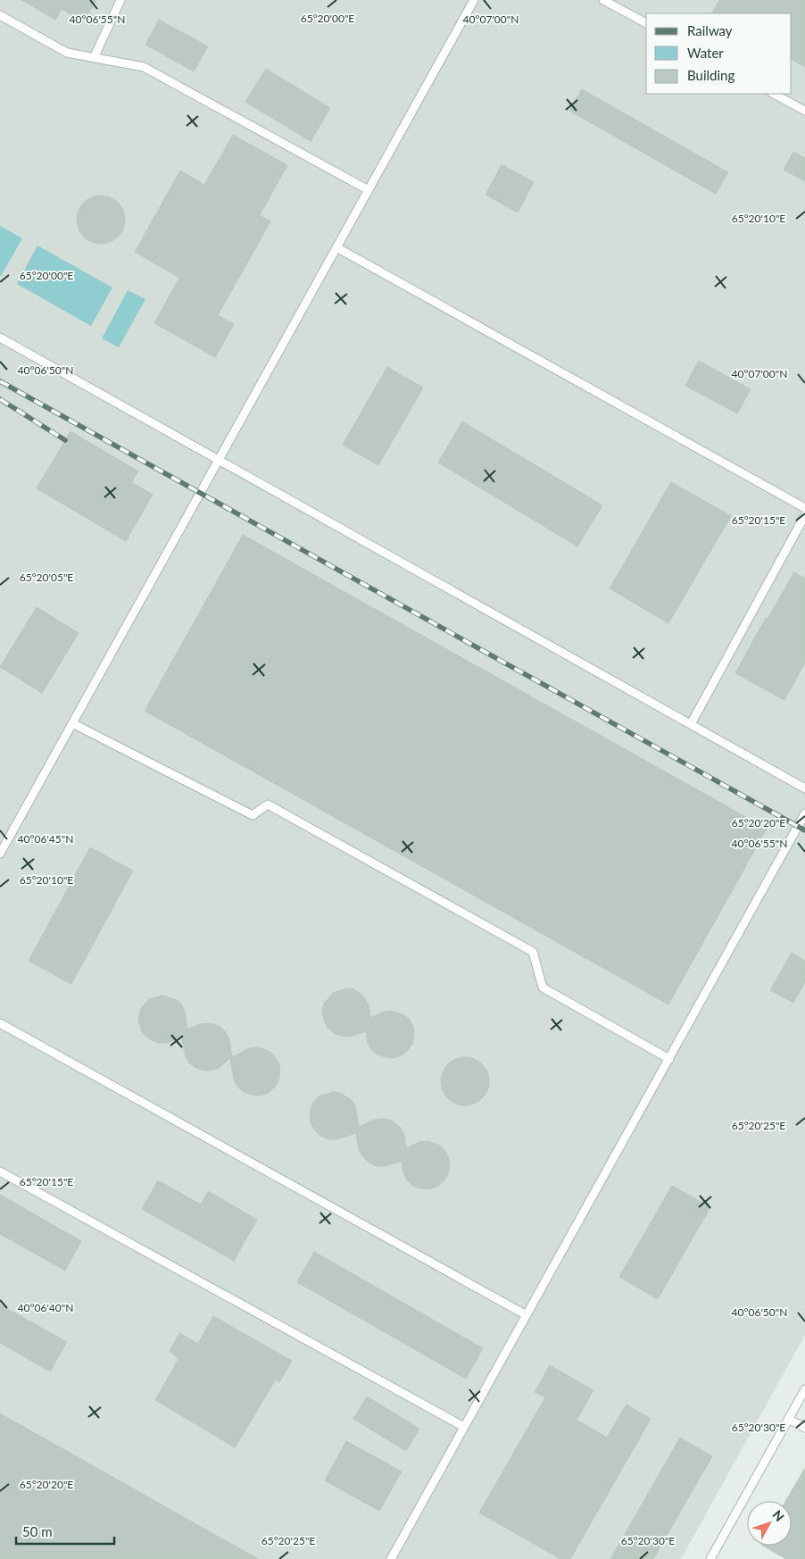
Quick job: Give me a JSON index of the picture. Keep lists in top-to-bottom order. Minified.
{"legend":["Railway","Water","Building"],"scale_bar":"50 m","north":"top right","coordinates":["65°20'00\"E","40°06'55\"N","40°07'00\"N","65°20'10\"E","40°06'50\"N","65°20'15\"E","65°20'05\"E","65°20'20\"E","40°06'45\"N","65°20'25\"E","40°06'40\"N","65°20'30\"E"]}
